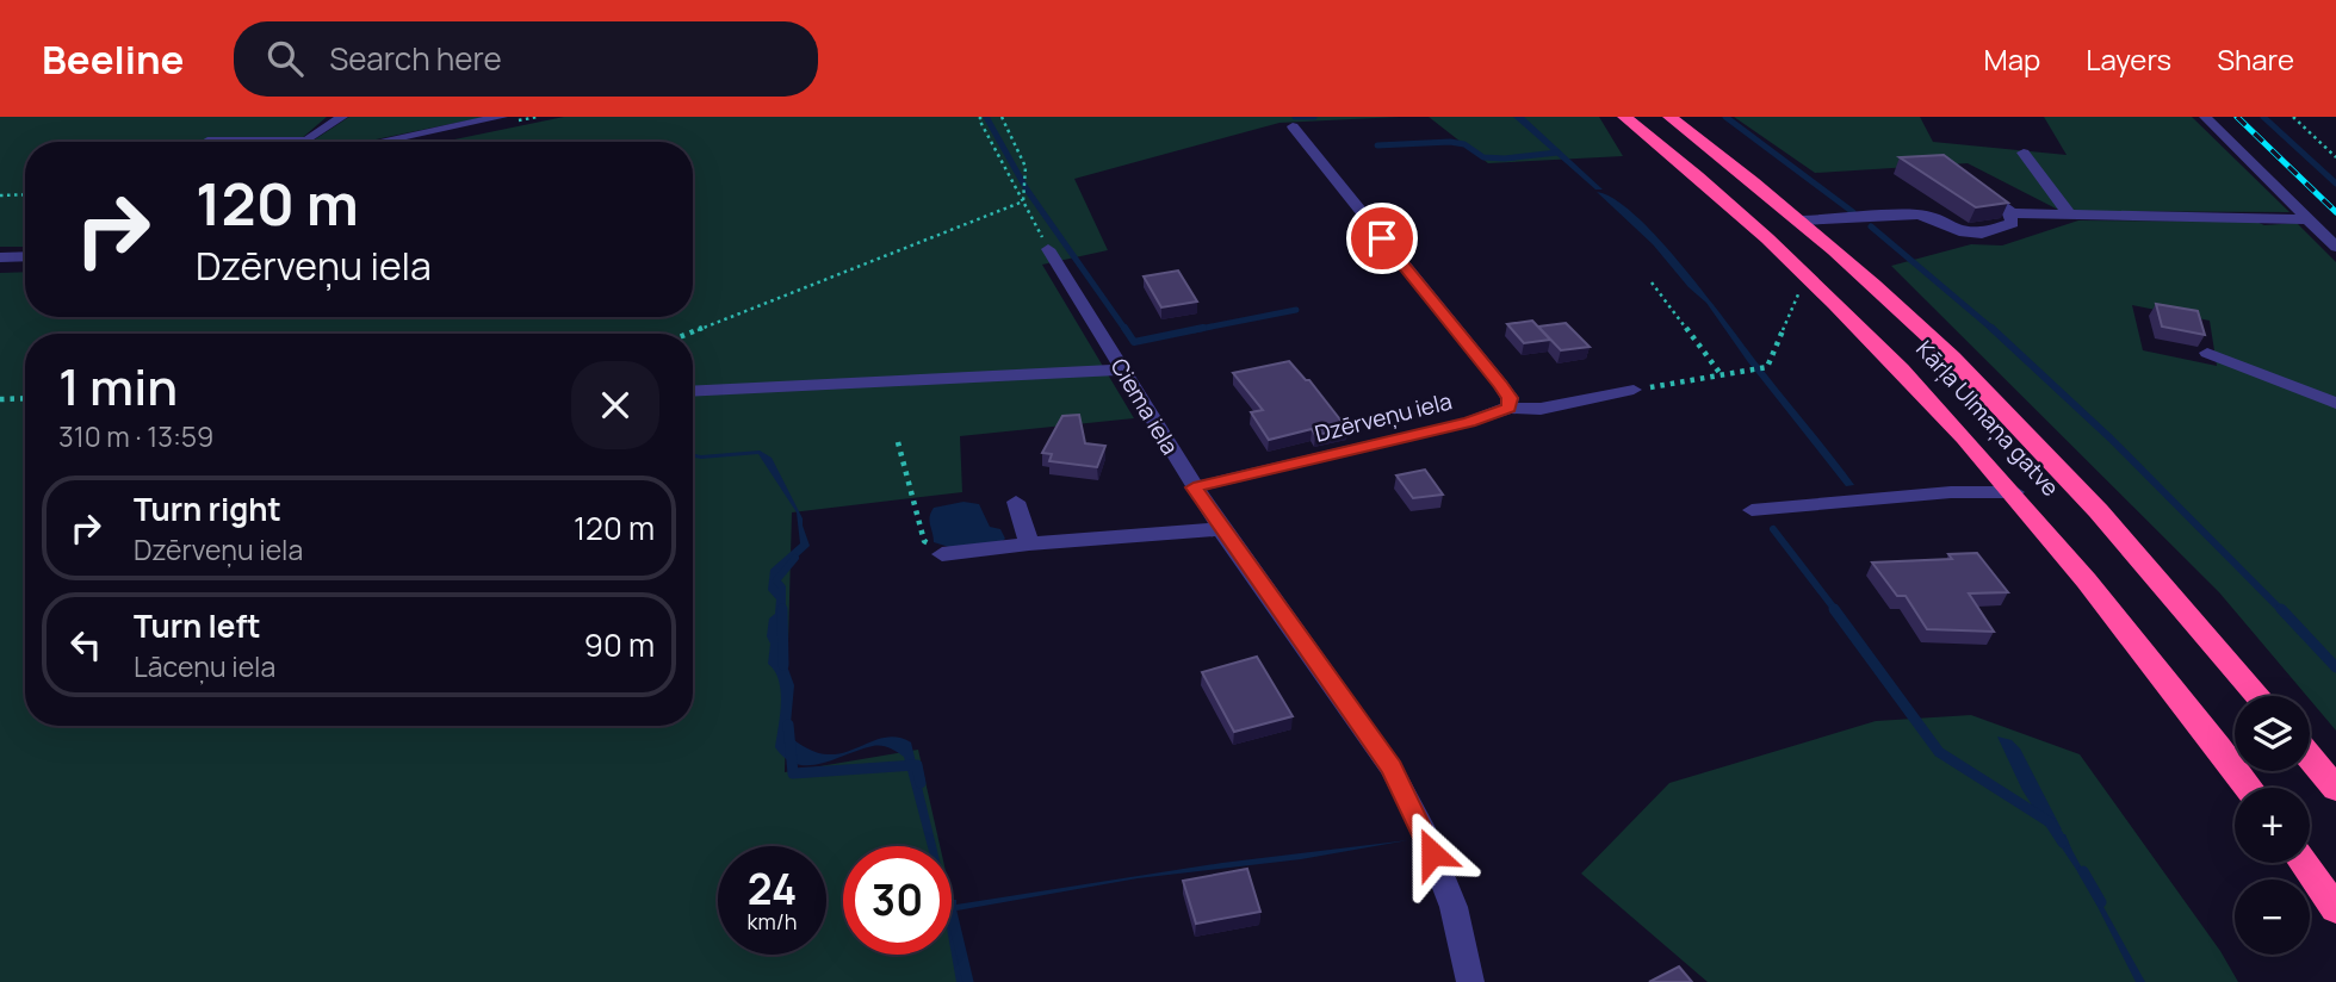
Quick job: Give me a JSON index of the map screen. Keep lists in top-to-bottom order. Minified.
{"streets":{"highway":["Kārļa Ulmaņa gatve"],"street":["Ciema iela","Dzērveņu iela"]},"crossings":[["Ciema iela","Dzērveņu iela"]],"page":{"header":"Beeline","search":"Search here","nav":["Map","Layers","Share"],"turn":["120 m","Dzērveņu iela"],"heading":["1 min","310 m · 13:59"],"list":[{"name":"Turn right","note":"Dzērveņu iela","value":"120 m"},{"name":"Turn left","note":"Lāceņu iela","value":"90 m"}],"map_buttons":["+","−"],"speed":"24 km/h","limit":"30"}}
